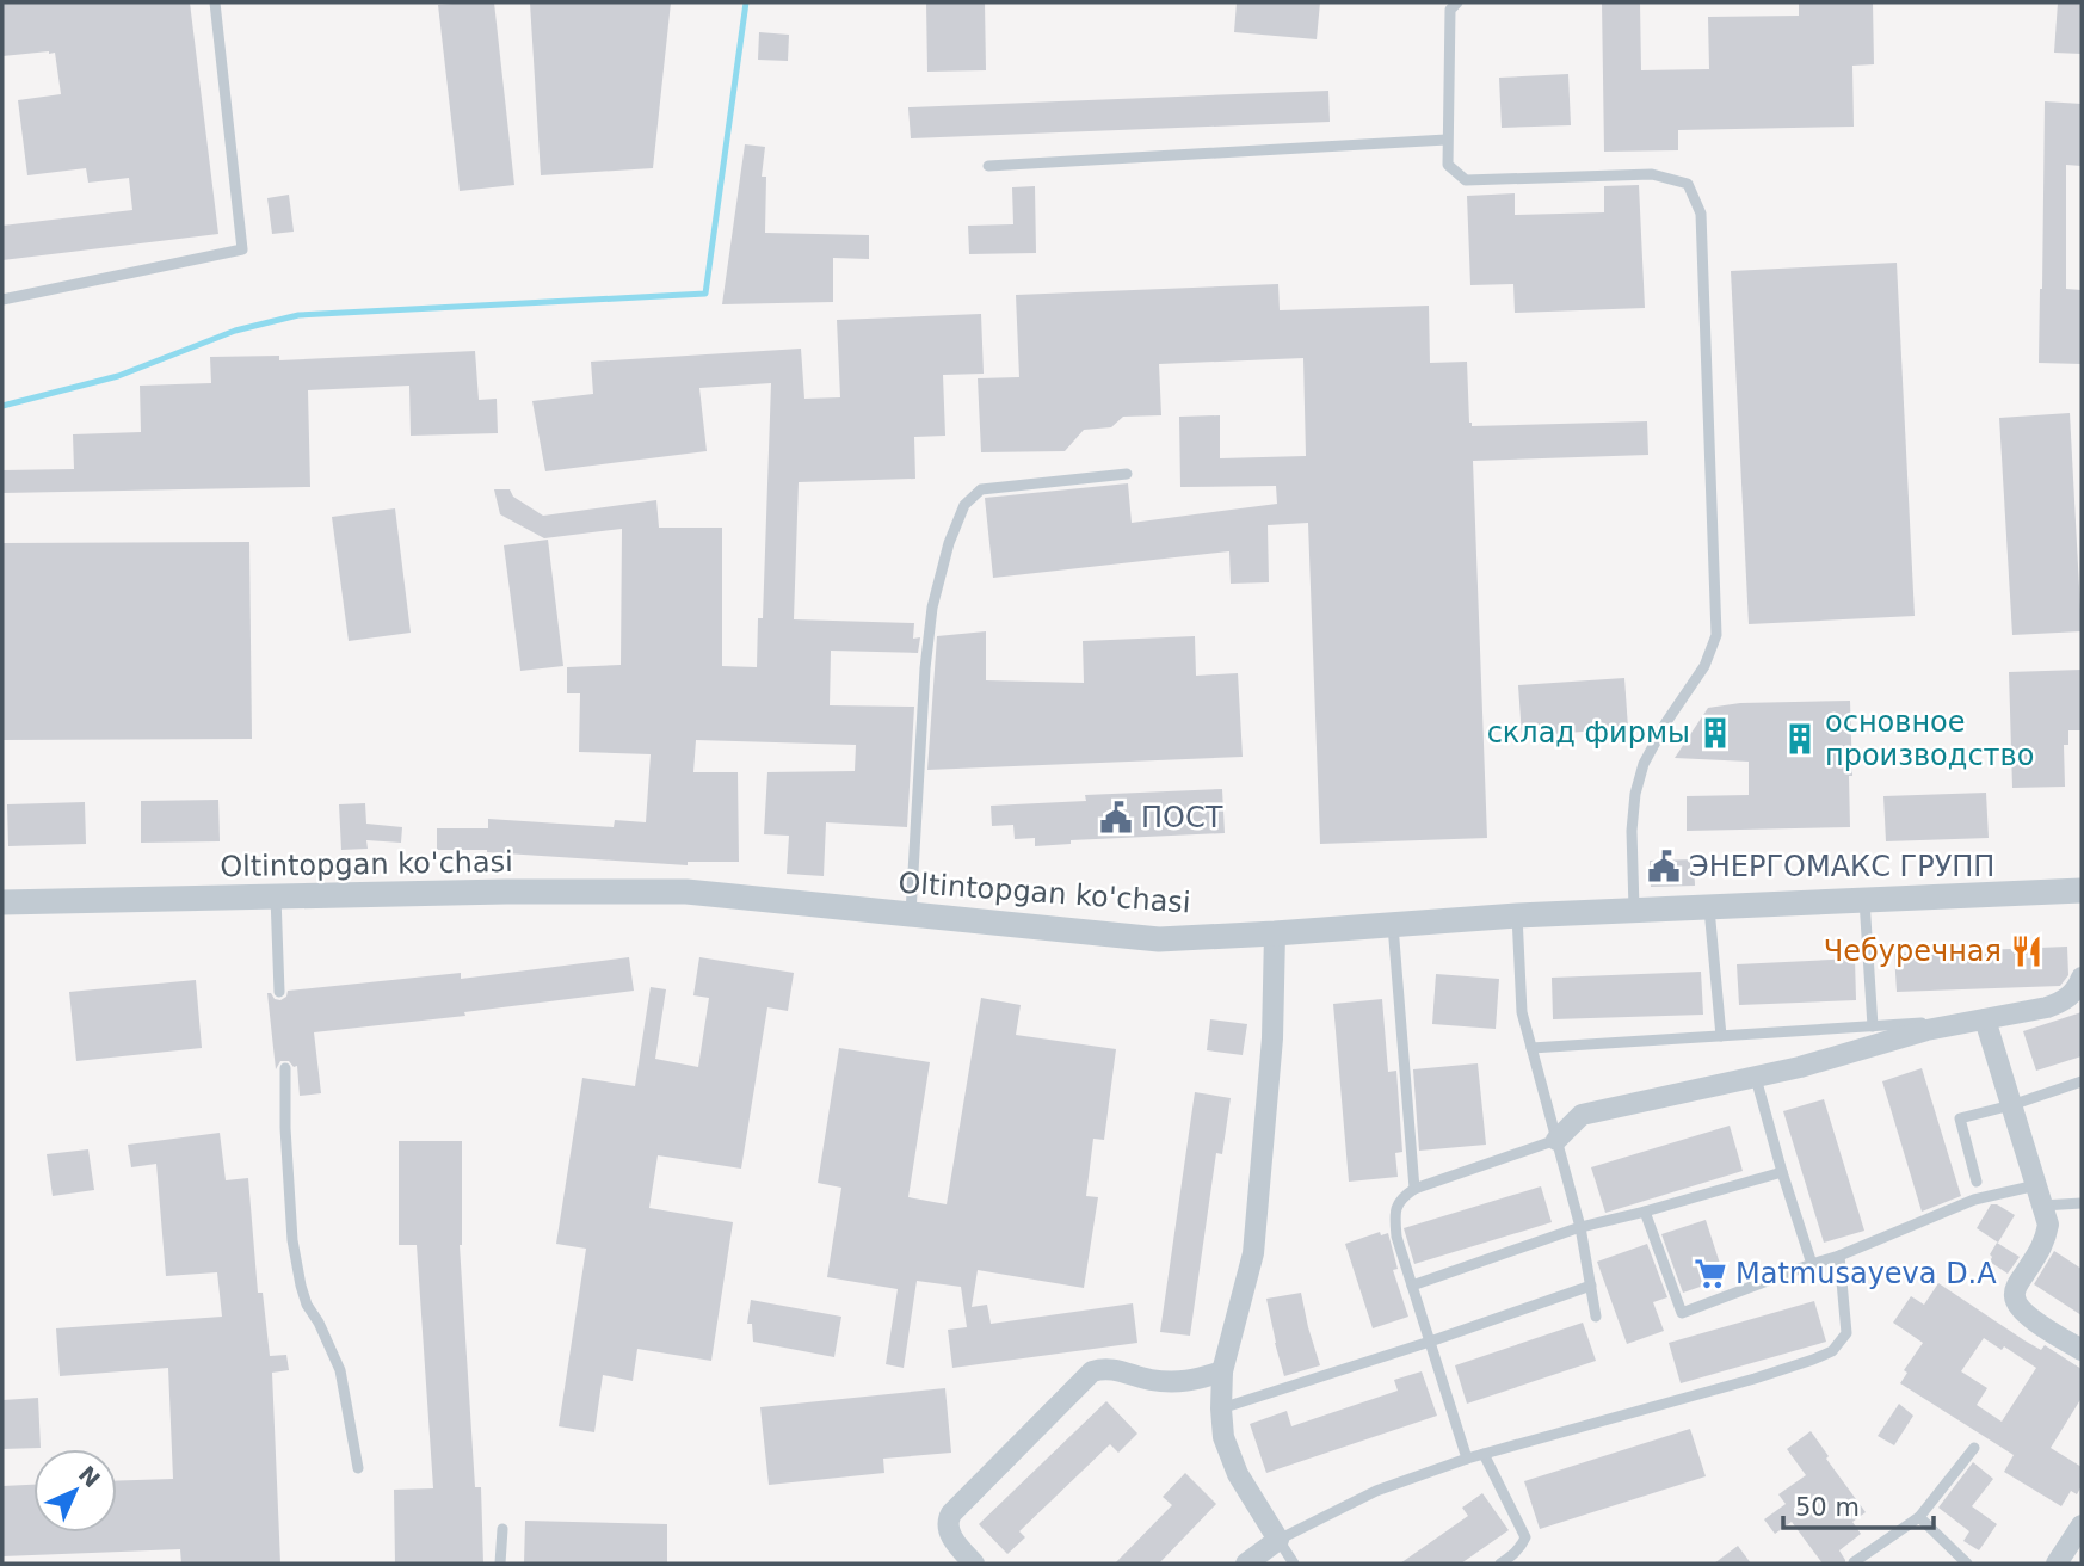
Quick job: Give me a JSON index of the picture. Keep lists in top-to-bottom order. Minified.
{"streets":{"street":["Oltintopgan ko'chasi"]},"places":{"building":["склад фирмы","основное производство"],"public building":["ПОСТ","ЭНЕРГОМАКС ГРУПП"],"restaurant":["Чебуречная"],"supermarket":["Matmusayeva D.A"]},"scale_bar":"50 m","north":"top right"}
